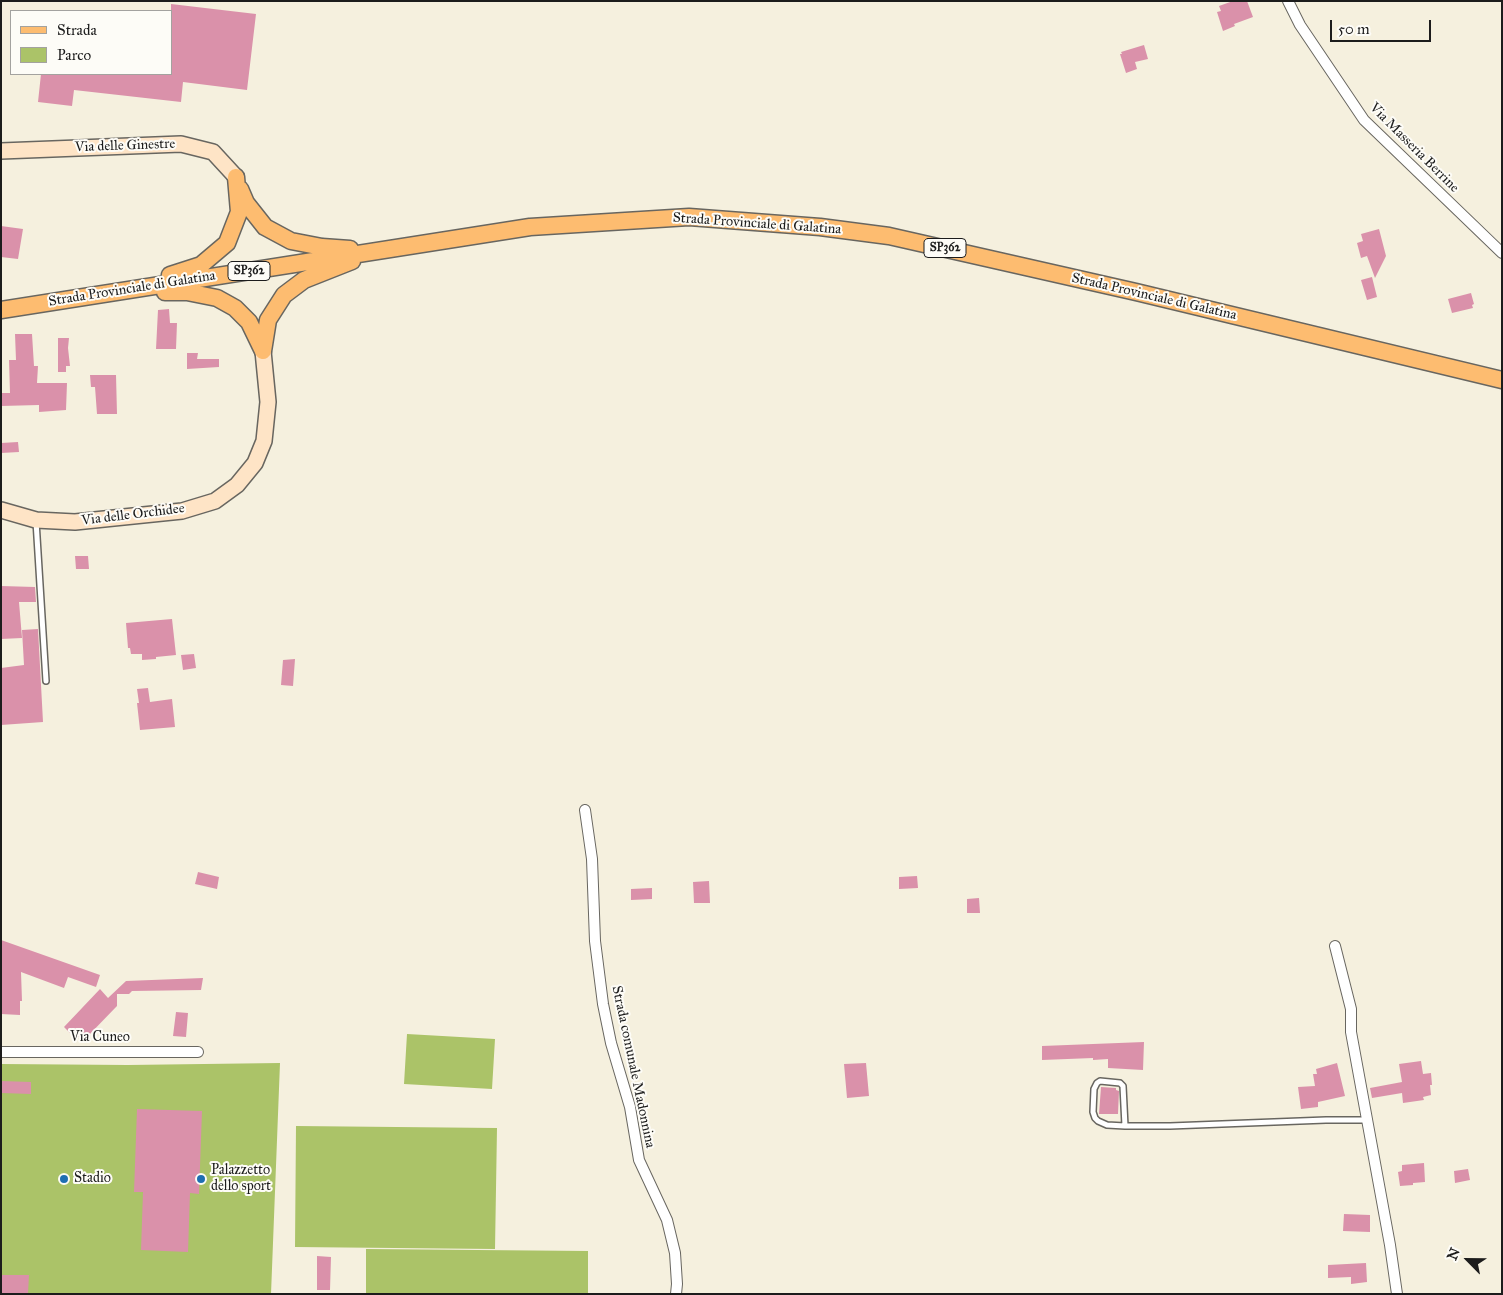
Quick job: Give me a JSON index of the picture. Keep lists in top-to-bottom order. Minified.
{"streets":{"main road":["Strada Provinciale di Galatina","SP362"],"street":["Via delle Ginestre","Via Masseria Berrine","Via delle Orchidee","Via Cuneo","Strada comunale Madonnina"]},"places":["Stadio","Palazzetto dello sport"],"legend":["Strada","Parco"],"scale_bar":"50 m","north":"top left"}
